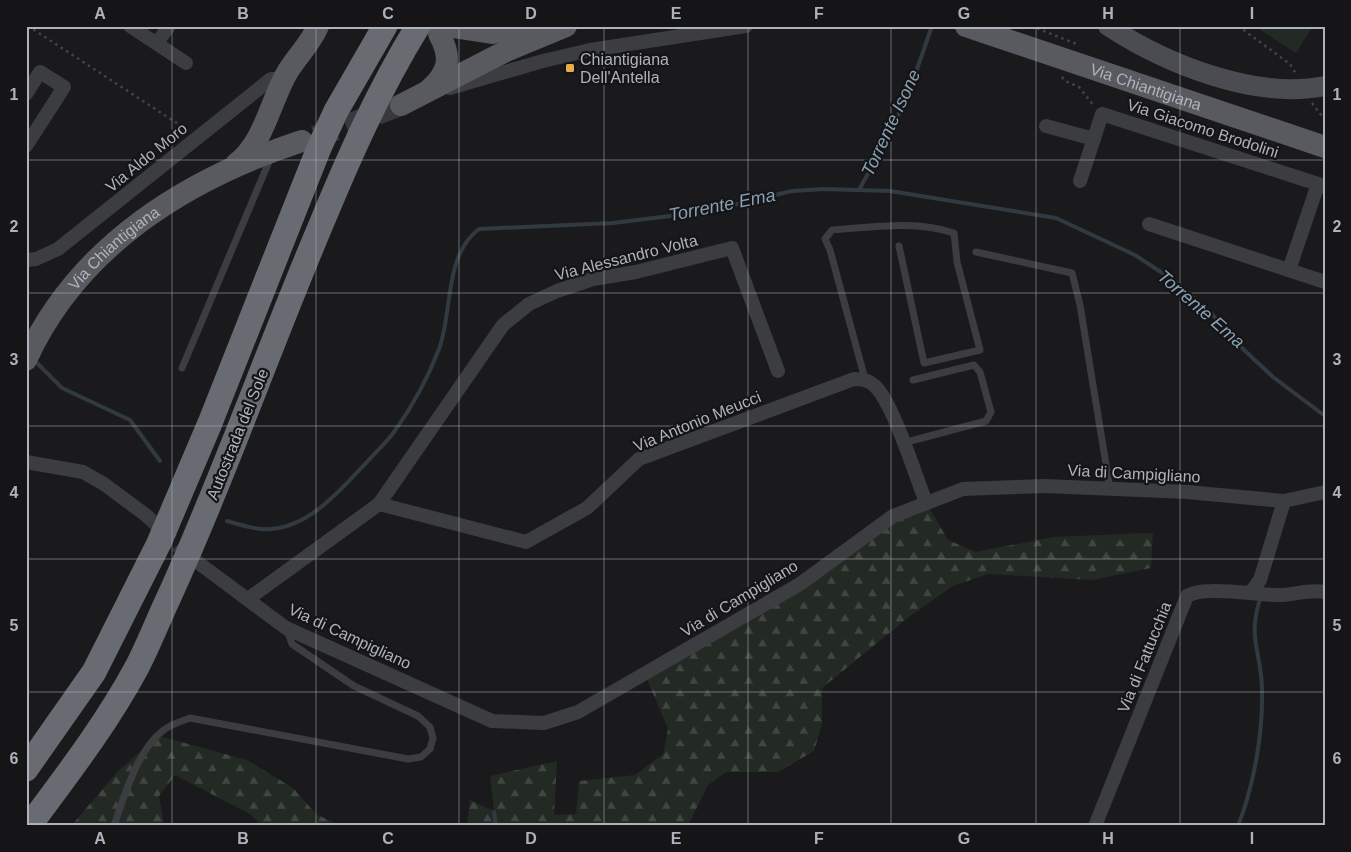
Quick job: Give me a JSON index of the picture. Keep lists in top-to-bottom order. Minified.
{"streets":{"highway":["Autostrada del Sole"],"main road":["Via Chiantigiana"],"street":["Via Giacomo Brodolini","Via Aldo Moro","Via Alessandro Volta","Via Antonio Meucci","Via di Campigliano","Via di Fattucchia"]},"crossings":[["Via Chiantigiana","Via Aldo Moro"],["Via Chiantigiana","Autostrada del Sole"],["Via Alessandro Volta","Via Antonio Meucci"],["Autostrada del Sole","Via di Campigliano"]],"water":["Torrente Isone","Torrente Ema"],"places":{"transit":["Chiantigiana Dell'Antella"]},"grid":{"columns":["A","B","C","D","E","F","G","H","I"],"rows":["1","2","3","4","5","6"]}}
